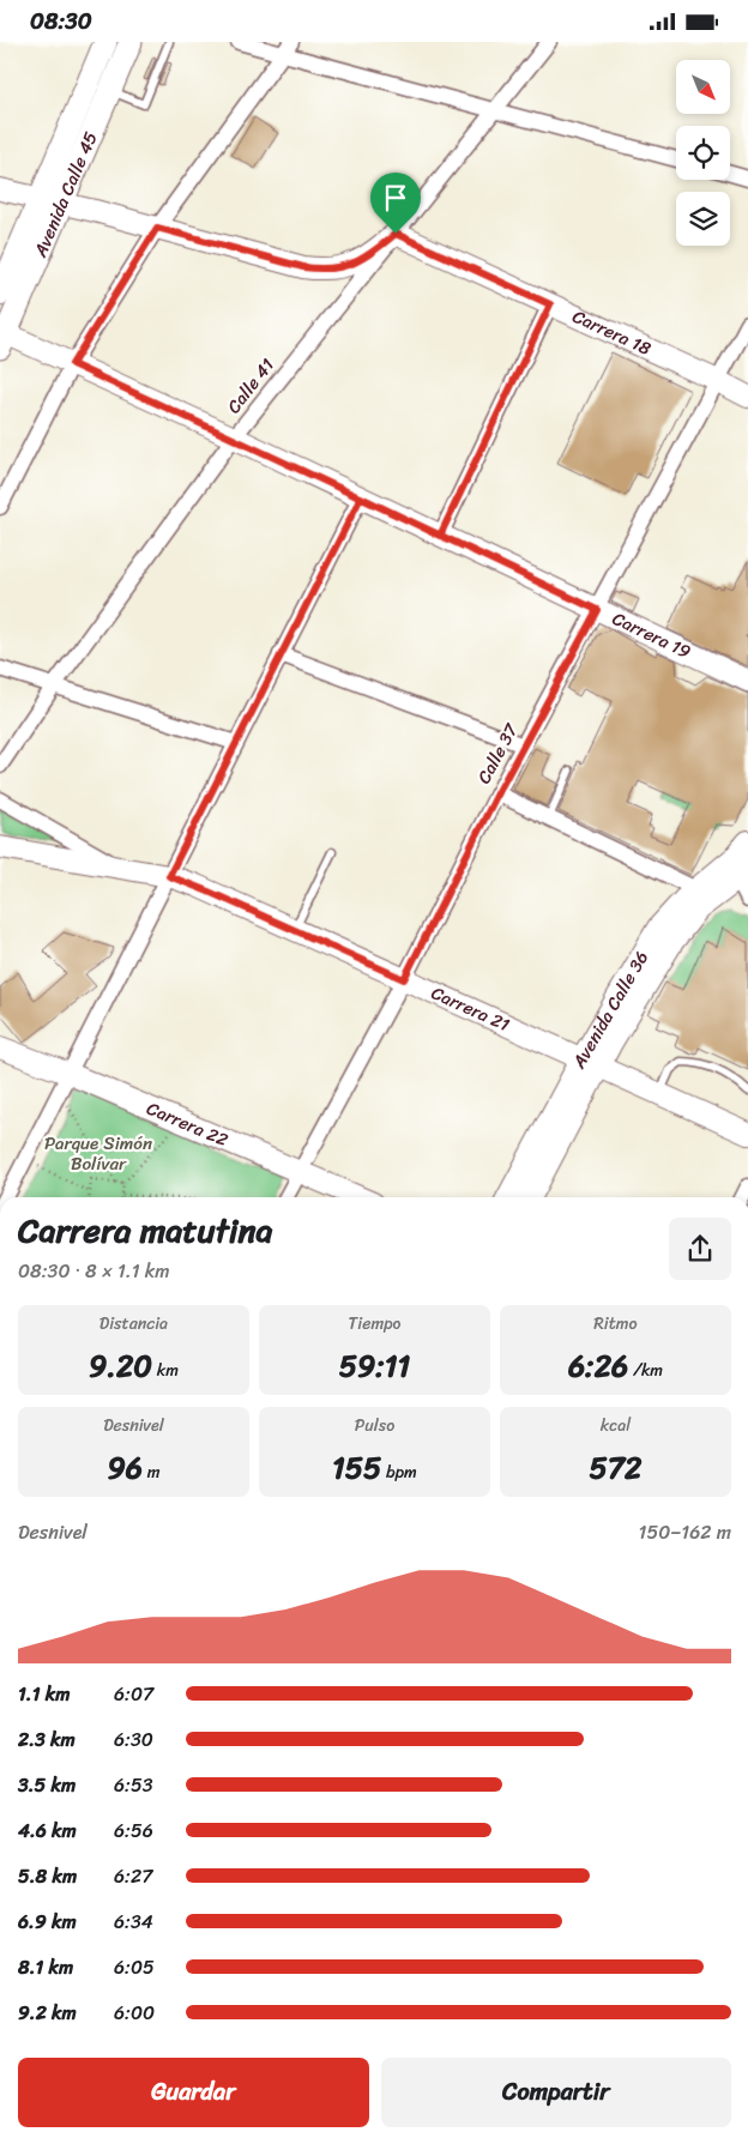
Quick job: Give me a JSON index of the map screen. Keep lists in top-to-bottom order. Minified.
{"streets":{"main road":["Avenida Calle 45"],"street":["Carrera 18","Calle 41","Carrera 19","Calle 37","Carrera 21","Avenida Calle 36","Carrera 22"]},"crossings":[["Avenida Calle 45","Carrera 19"],["Carrera 18","Calle 41"],["Carrera 18","Calle 37"],["Calle 41","Carrera 19"],["Carrera 19","Calle 37"],["Calle 37","Carrera 21"],["Calle 37","Carrera 22"],["Carrera 21","Avenida Calle 36"]],"parks":["Parque Simón Bolívar"],"north":"bottom right","page":{"status":"08:30","heading":["Carrera matutina","08:30 · 8 × 1.1 km"],"stats":[["Distancia","9.20 km"],["Tiempo","59:11"],["Ritmo","6:26 /km"],["Desnivel","96 m"],["Pulso","155 bpm"],["kcal","572"]],"chart":["Desnivel","150–162 m"],"list":[{"name":"1.1 km","note":"6:07"},{"name":"2.3 km","note":"6:30"},{"name":"3.5 km","note":"6:53"},{"name":"4.6 km","note":"6:56"},{"name":"5.8 km","note":"6:27"},{"name":"6.9 km","note":"6:34"},{"name":"8.1 km","note":"6:05"},{"name":"9.2 km","note":"6:00"}],"buttons":["Guardar","Compartir"]}}
